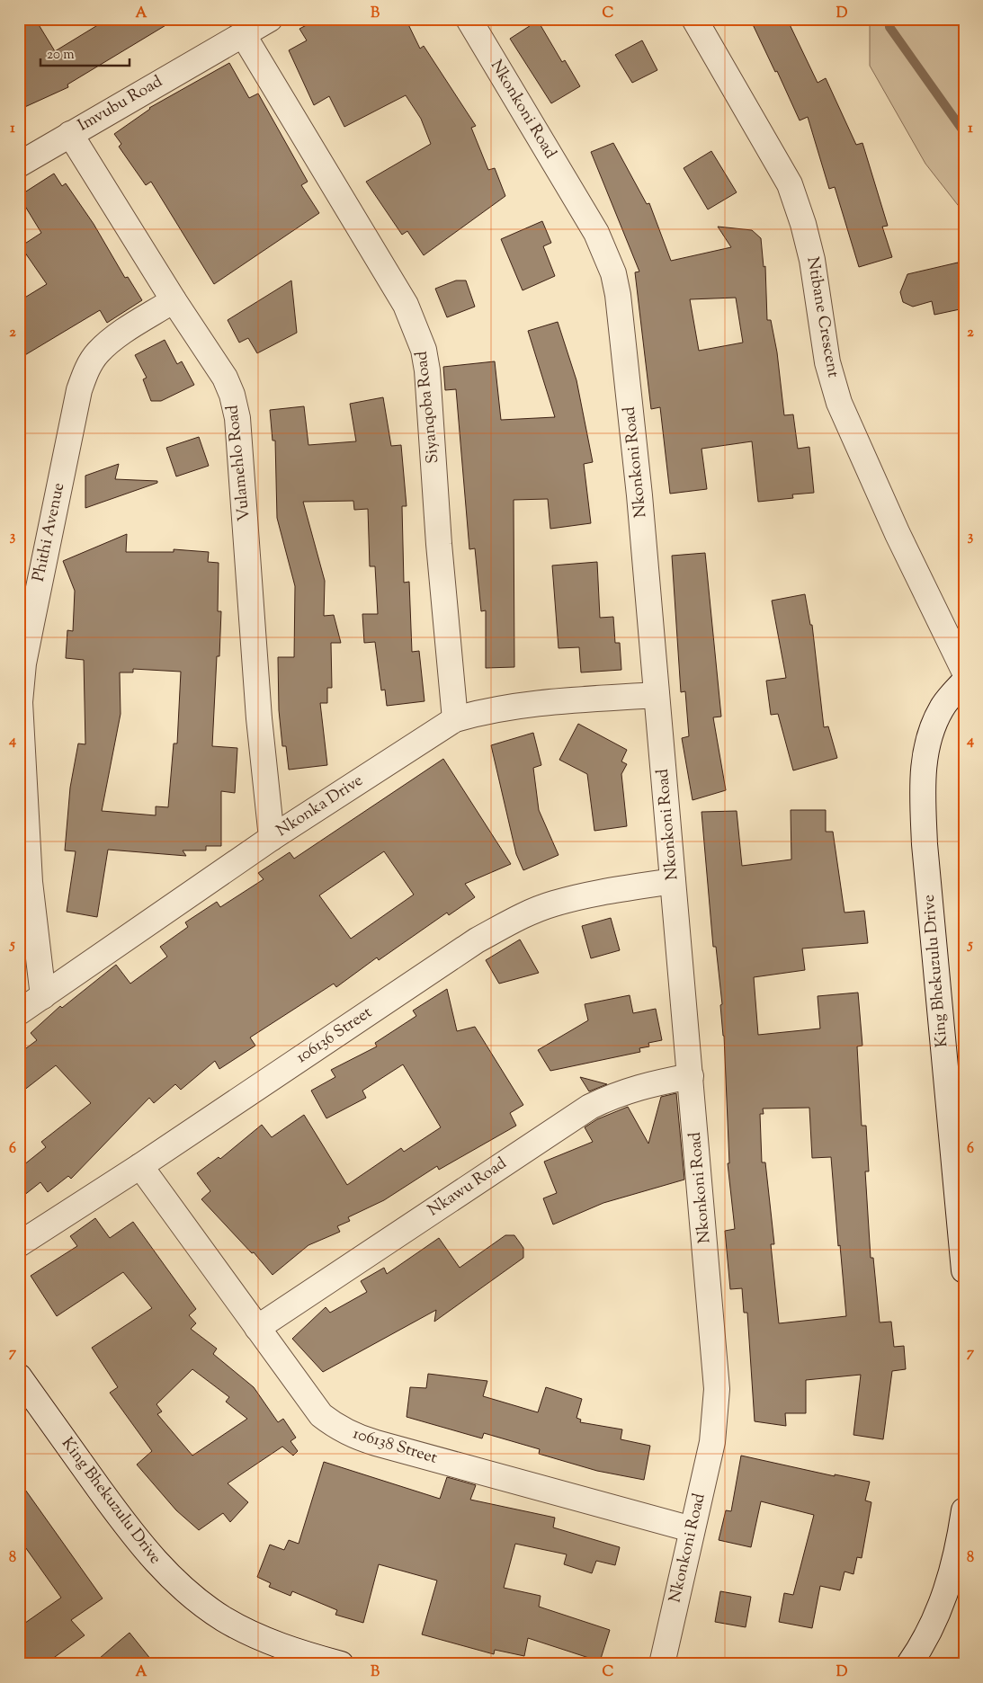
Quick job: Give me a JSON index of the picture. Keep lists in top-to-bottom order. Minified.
{"streets":{"street":["Imvubu Road","Nkonkoni Road","Ntibane Crescent","Siyanqoba Road","Vulamehlo Road","Phithi Avenue","Nkonka Drive","King Bhekuzulu Drive","106136 Street","Nkawu Road","106138 Street"]},"crossings":[["Imvubu Road","Siyanqoba Road"],["Imvubu Road","Vulamehlo Road"],["Nkonkoni Road","Nkonka Drive"],["Nkonkoni Road","106136 Street"],["Nkonkoni Road","Nkawu Road"],["Nkonkoni Road","106138 Street"],["Siyanqoba Road","Nkonka Drive"],["Vulamehlo Road","Phithi Avenue"],["Vulamehlo Road","Nkonka Drive"],["Phithi Avenue","Nkonka Drive"],["106136 Street","106138 Street"],["Nkawu Road","106138 Street"]],"scale_bar":"20 m","grid":{"columns":["A","B","C","D"],"rows":["1","2","3","4","5","6","7","8"]}}
